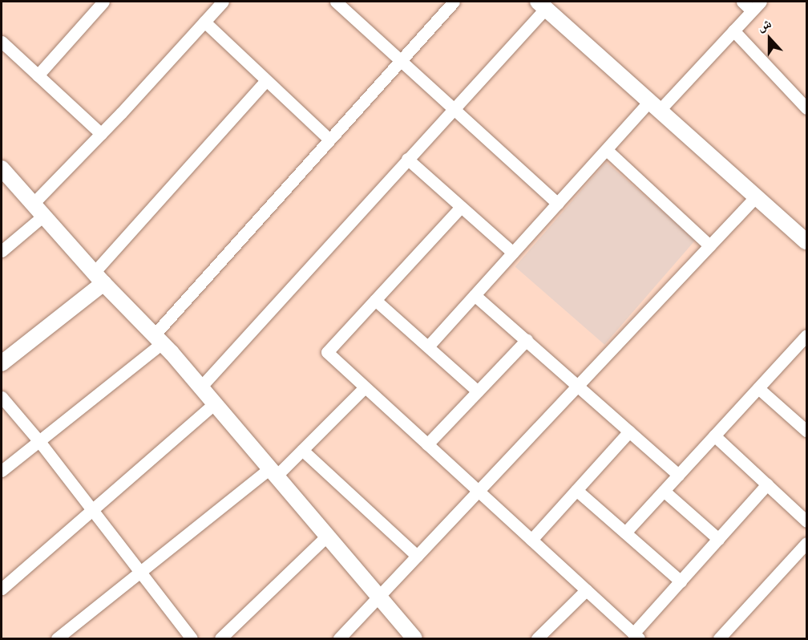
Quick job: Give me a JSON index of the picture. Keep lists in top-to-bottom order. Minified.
{"north":"top"}
